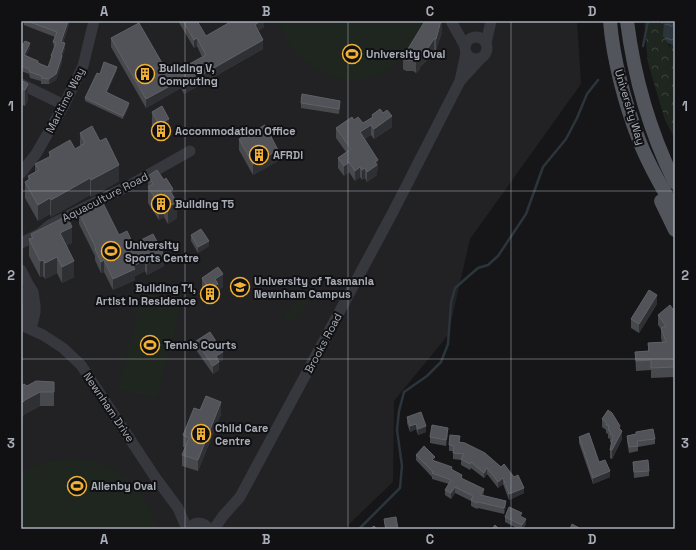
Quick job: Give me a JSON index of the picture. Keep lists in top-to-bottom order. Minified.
{"streets":{"main road":["University Way"],"street":["Maritime Way","Aquaculture Road","Brooks Road","Newnham Drive"]},"places":{"sports":["University Oval","University Sports Centre","Tennis Courts","Allenby Oval"],"building":["Building V, Computing","Accommodation Office","AFRDI","Building T5","Building T1, Artist in Residence","Child Care Centre"],"school or university":["University of Tasmania Newnham Campus"]},"grid":{"columns":["A","B","C","D"],"rows":["1","2","3"]}}
